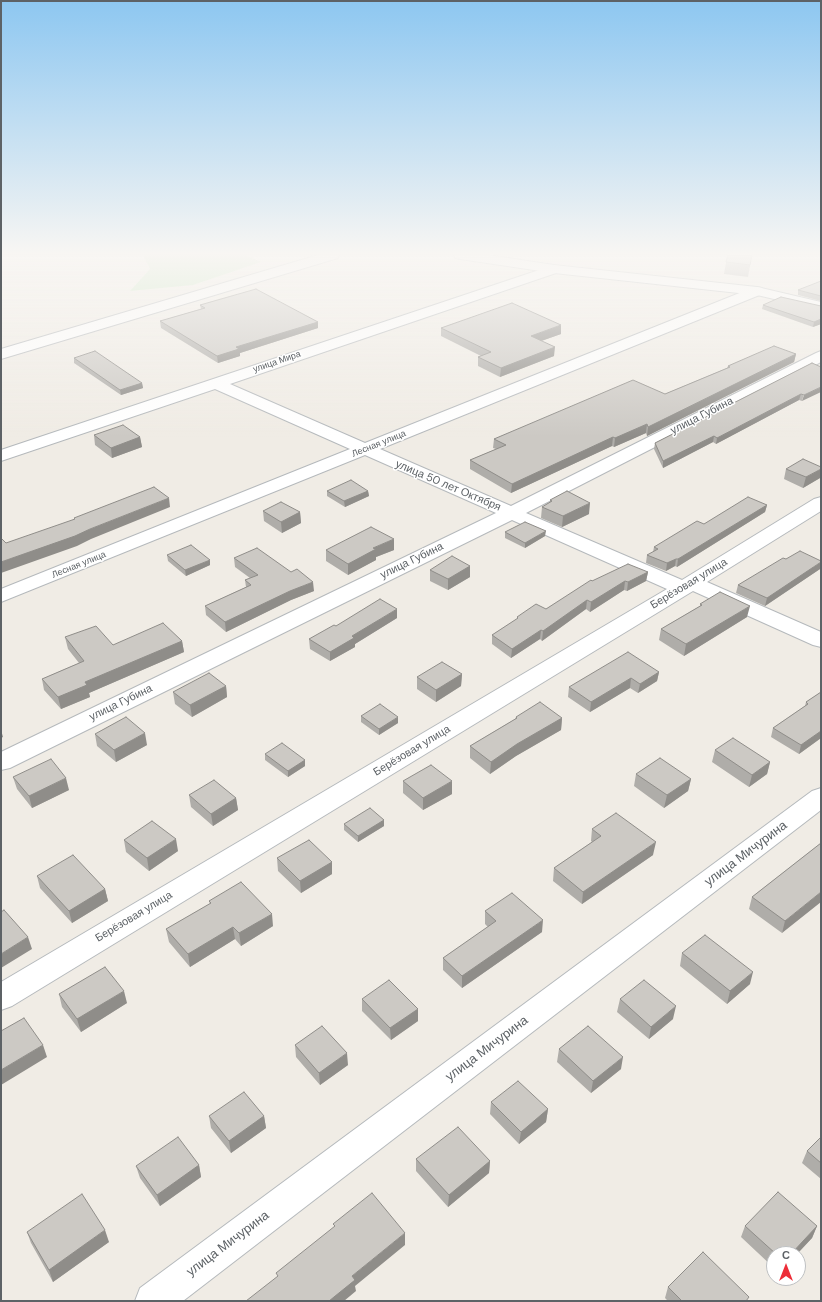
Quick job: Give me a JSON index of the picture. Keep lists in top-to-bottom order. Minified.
{"streets":{"street":["улица Мира","улица Губина","Лесная улица","улица 50 лет Октября","Берёзовая улица","улица Мичурина"]},"crossings":[["улица Мира","улица 50 лет Октября"],["улица Губина","улица 50 лет Октября"],["Лесная улица","улица 50 лет Октября"],["улица 50 лет Октября","Берёзовая улица"]],"north":"top"}
